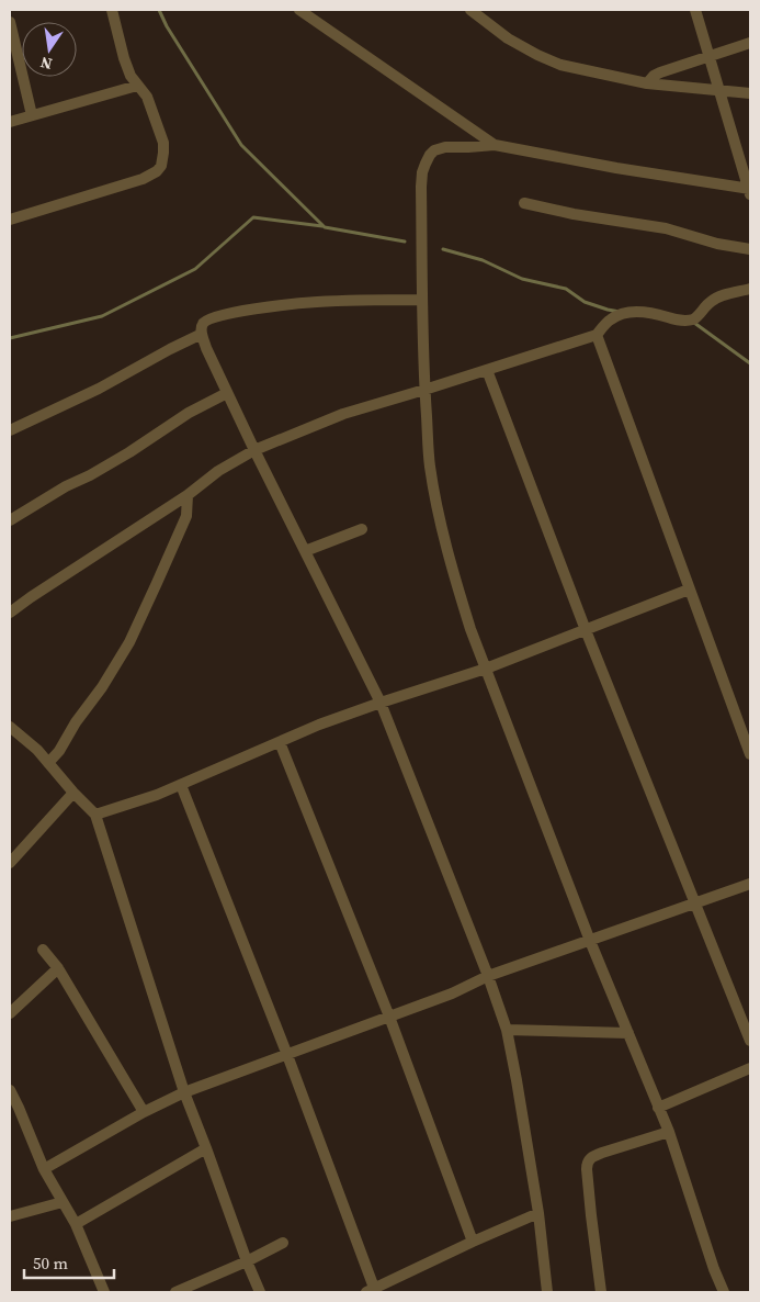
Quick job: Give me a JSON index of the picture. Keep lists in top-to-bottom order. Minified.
{"scale_bar":"50 m","north":"bottom"}
